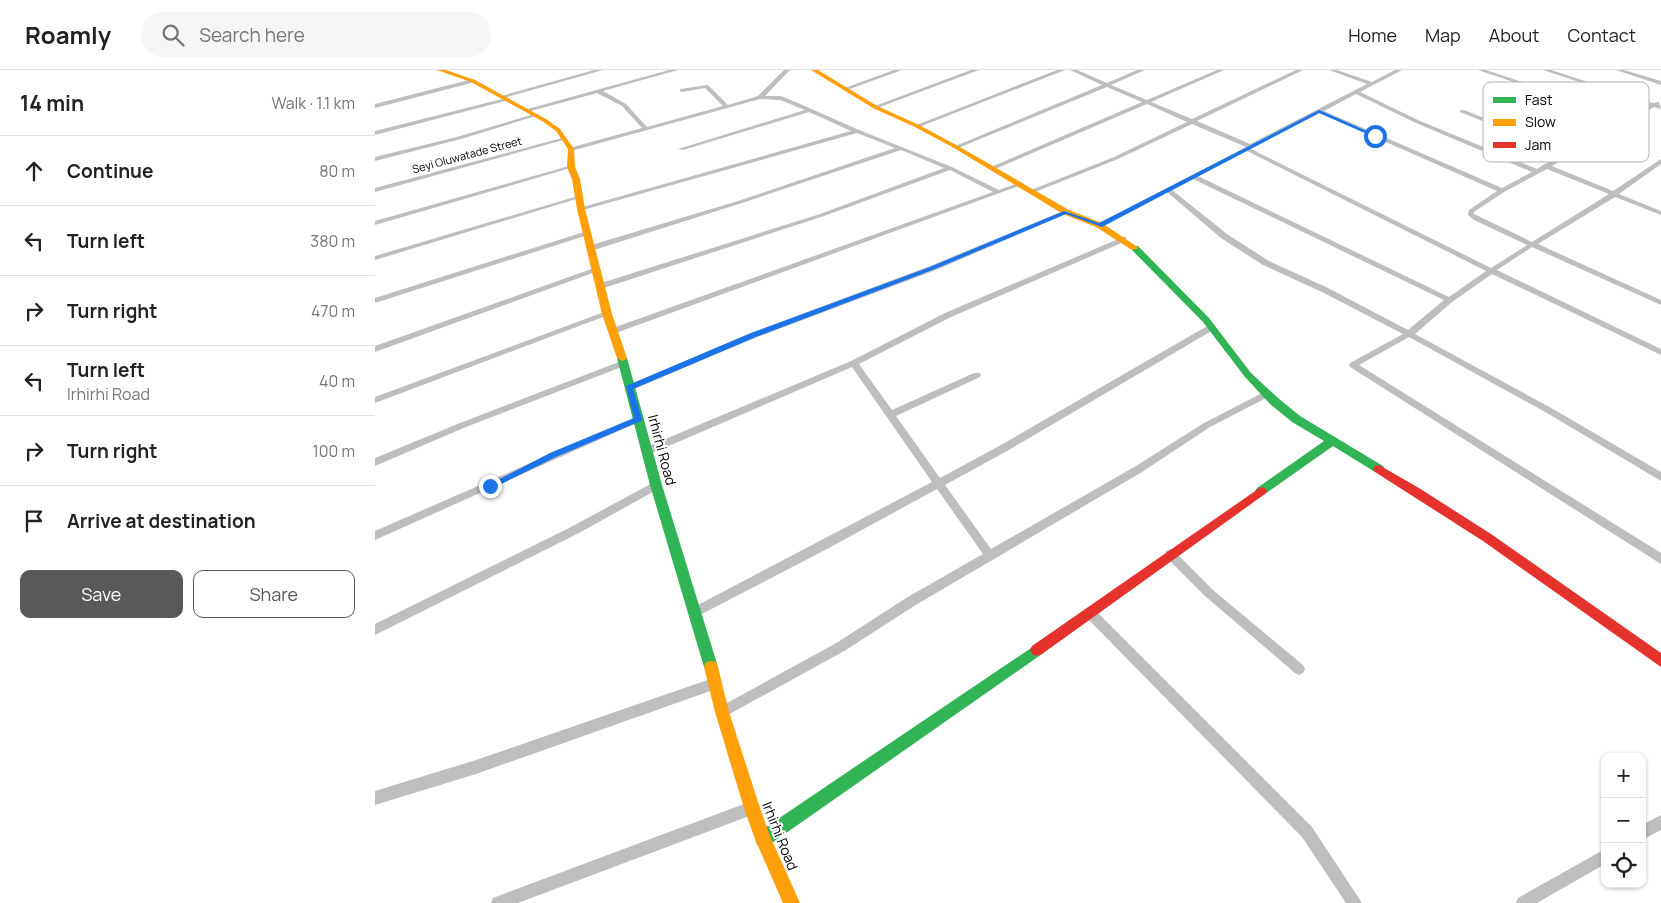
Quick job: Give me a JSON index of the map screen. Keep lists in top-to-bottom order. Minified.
{"streets":{"street":["Seyi Oluwatade Street","Irhirhi Road"]},"crossings":[["Seyi Oluwatade Street","Irhirhi Road"]],"legend":["Fast","Slow","Jam"],"page":{"header":"Roamly","search":"Search here","nav":["Home","Map","About","Contact"],"heading":["14 min","Walk · 1.1 km"],"list":[["Continue","80 m"],["Turn left","380 m"],["Turn right","470 m"],["Turn left","Irhirhi Road","40 m"],["Turn right","100 m"],"Arrive at destination"],"buttons":["Save","Share"],"map_buttons":["+","−"]}}
